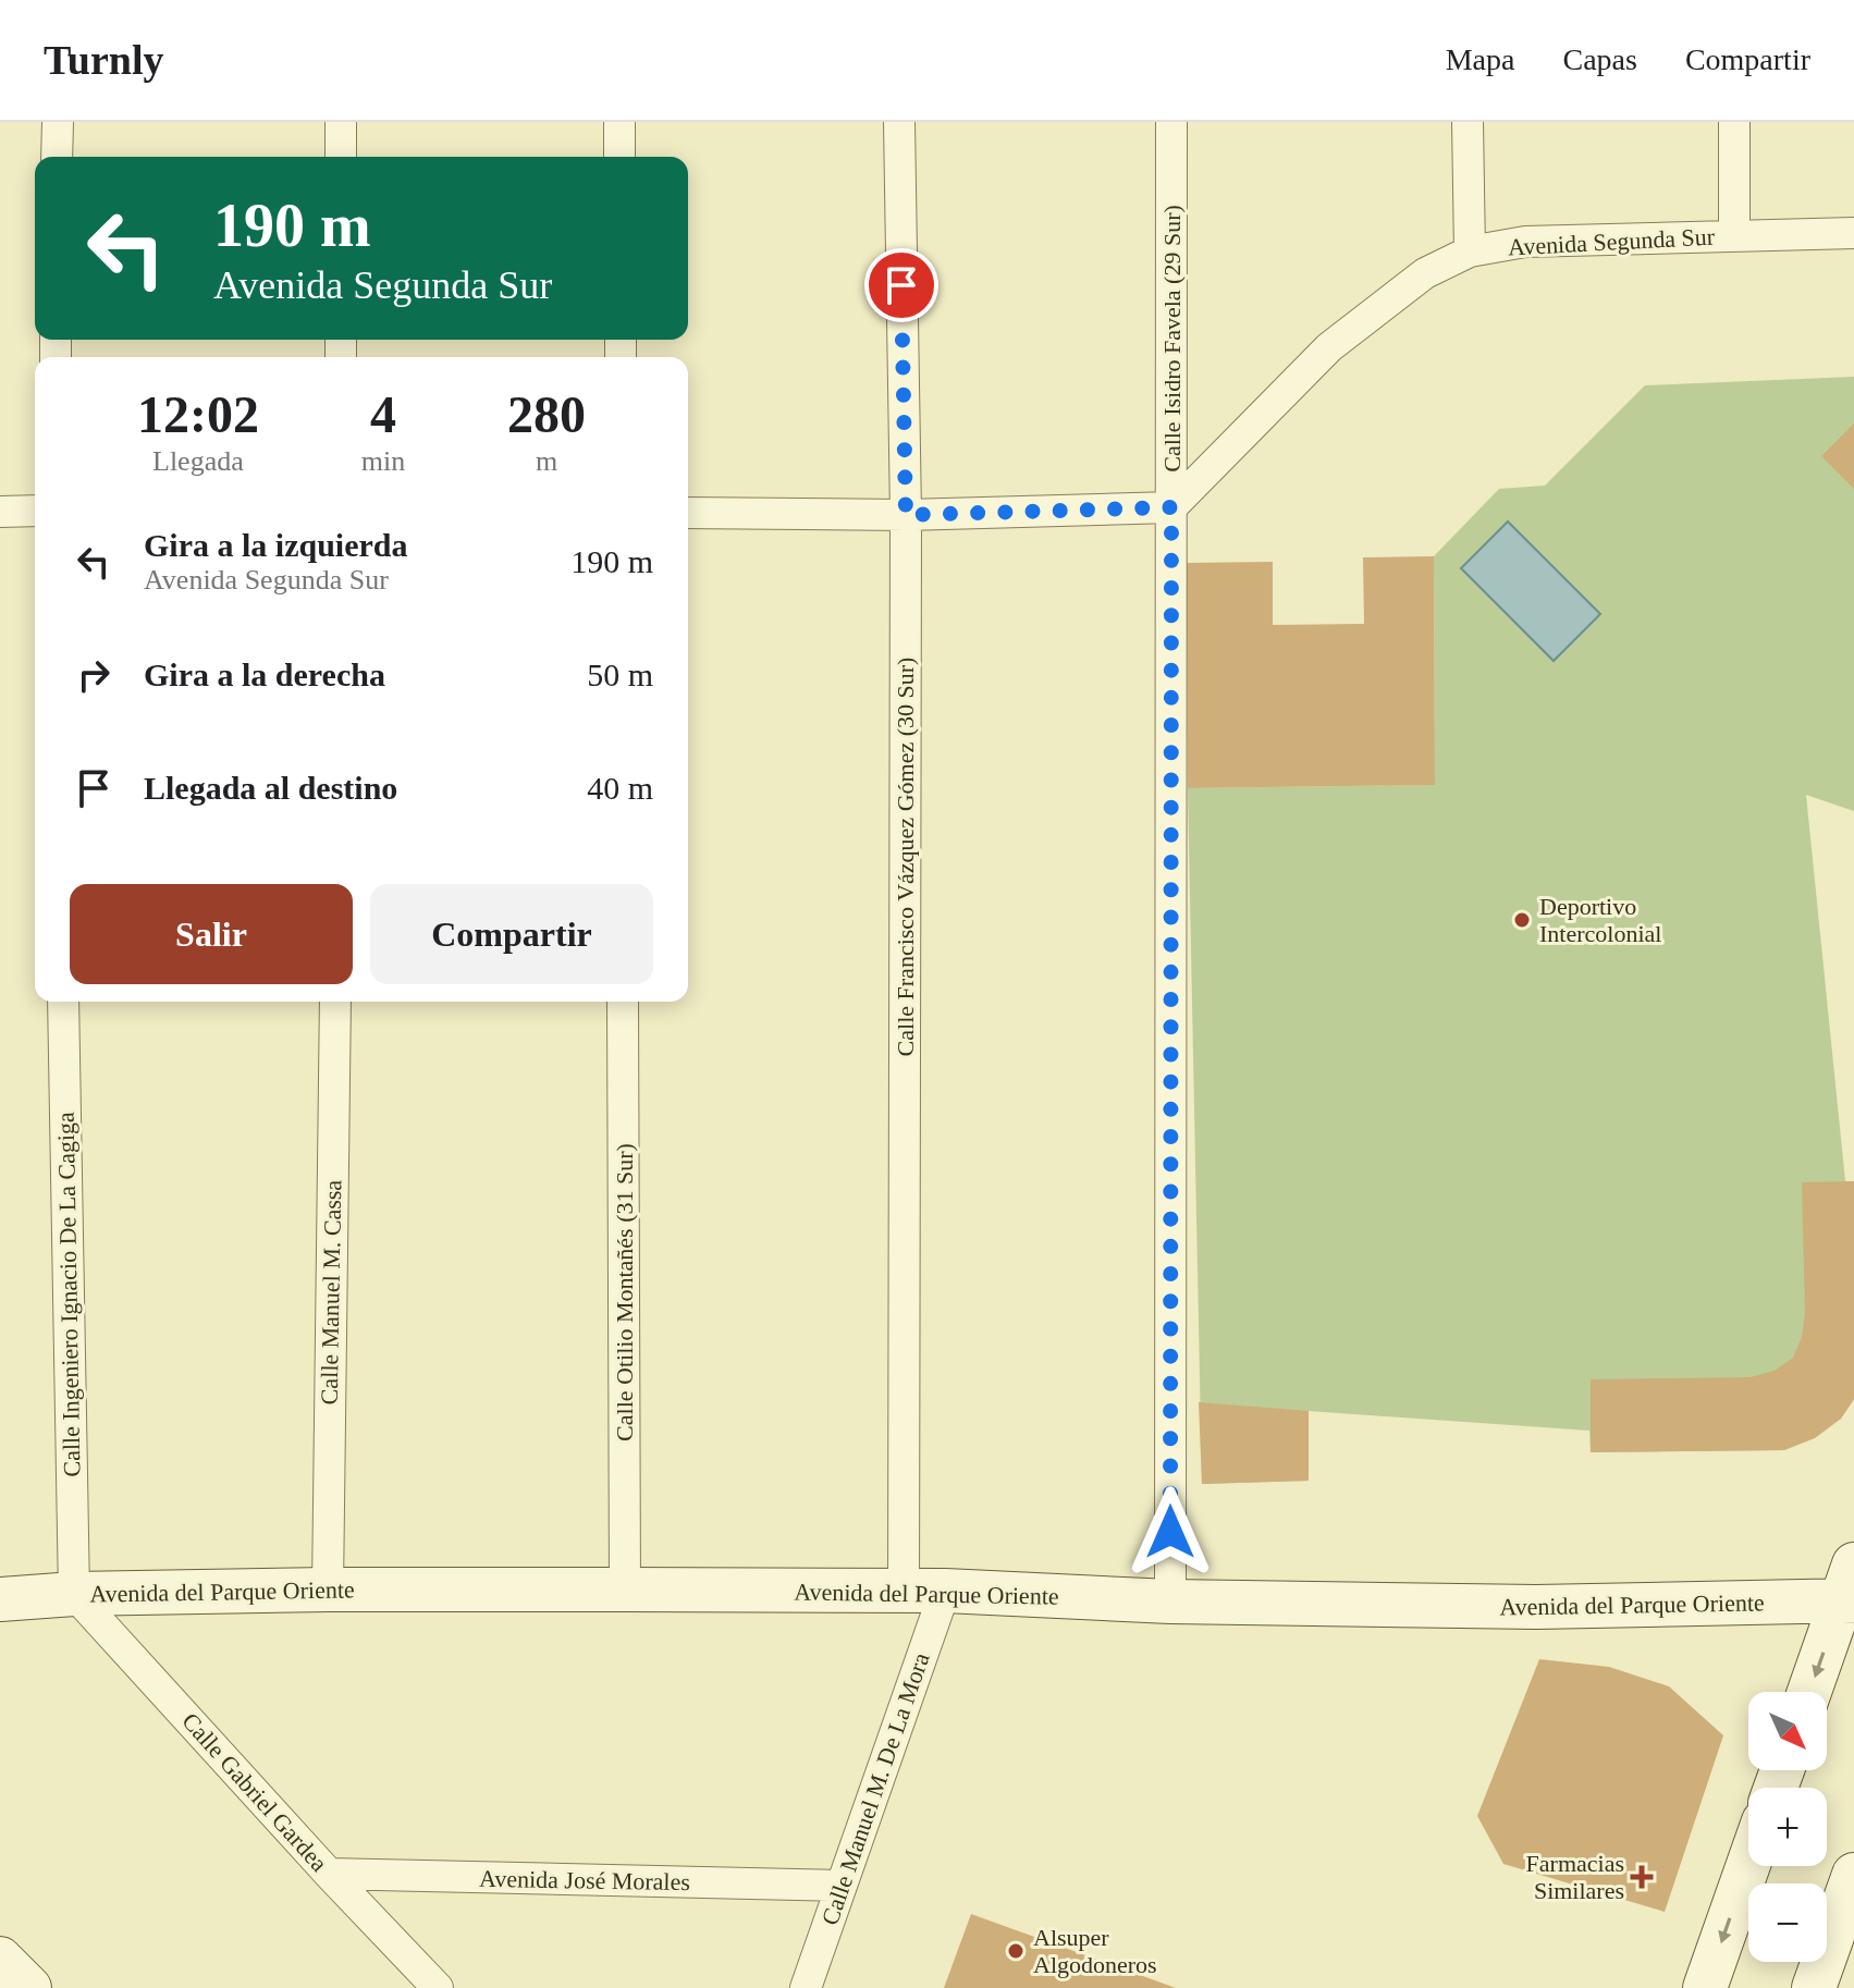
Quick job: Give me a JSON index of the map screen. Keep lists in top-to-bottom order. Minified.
{"streets":{"main road":["Avenida del Parque Oriente"],"street":["Avenida Segunda Sur","Calle Isidro Favela (29 Sur)","Calle Francisco Vázquez Gómez (30 Sur)","Calle Manuel M. Cassa","Calle Otilio Montañés (31 Sur)","Calle Ingeniero Ignacio De La Cagiga","Calle Manuel M. De La Mora","Calle Gabriel Gardea","Avenida José Morales"]},"crossings":[["Avenida Segunda Sur","Calle Isidro Favela (29 Sur)"],["Calle Isidro Favela (29 Sur)","Avenida del Parque Oriente"],["Calle Francisco Vázquez Gómez (30 Sur)","Avenida del Parque Oriente"],["Calle Francisco Vázquez Gómez (30 Sur)","Calle Manuel M. De La Mora"],["Calle Manuel M. Cassa","Avenida del Parque Oriente"],["Calle Otilio Montañés (31 Sur)","Avenida del Parque Oriente"],["Calle Ingeniero Ignacio De La Cagiga","Avenida del Parque Oriente"],["Calle Ingeniero Ignacio De La Cagiga","Calle Gabriel Gardea"],["Avenida del Parque Oriente","Calle Manuel M. De La Mora"],["Avenida del Parque Oriente","Calle Gabriel Gardea"],["Calle Manuel M. De La Mora","Avenida José Morales"],["Calle Gabriel Gardea","Avenida José Morales"]],"places":{"other":["Deportivo Intercolonial","Alsuper Algodoneros"],"health":["Farmacias Similares"]},"north":"bottom right","page":{"header":"Turnly","nav":["Mapa","Capas","Compartir"],"turn":["190 m","Avenida Segunda Sur"],"eta":["12:02","Llegada","4","min","280","m"],"list":[{"name":"Gira a la izquierda","note":"Avenida Segunda Sur","value":"190 m"},{"name":"Gira a la derecha","value":"50 m"},{"name":"Llegada al destino","value":"40 m"}],"buttons":["Salir","Compartir"],"map_buttons":["+","−"]}}
